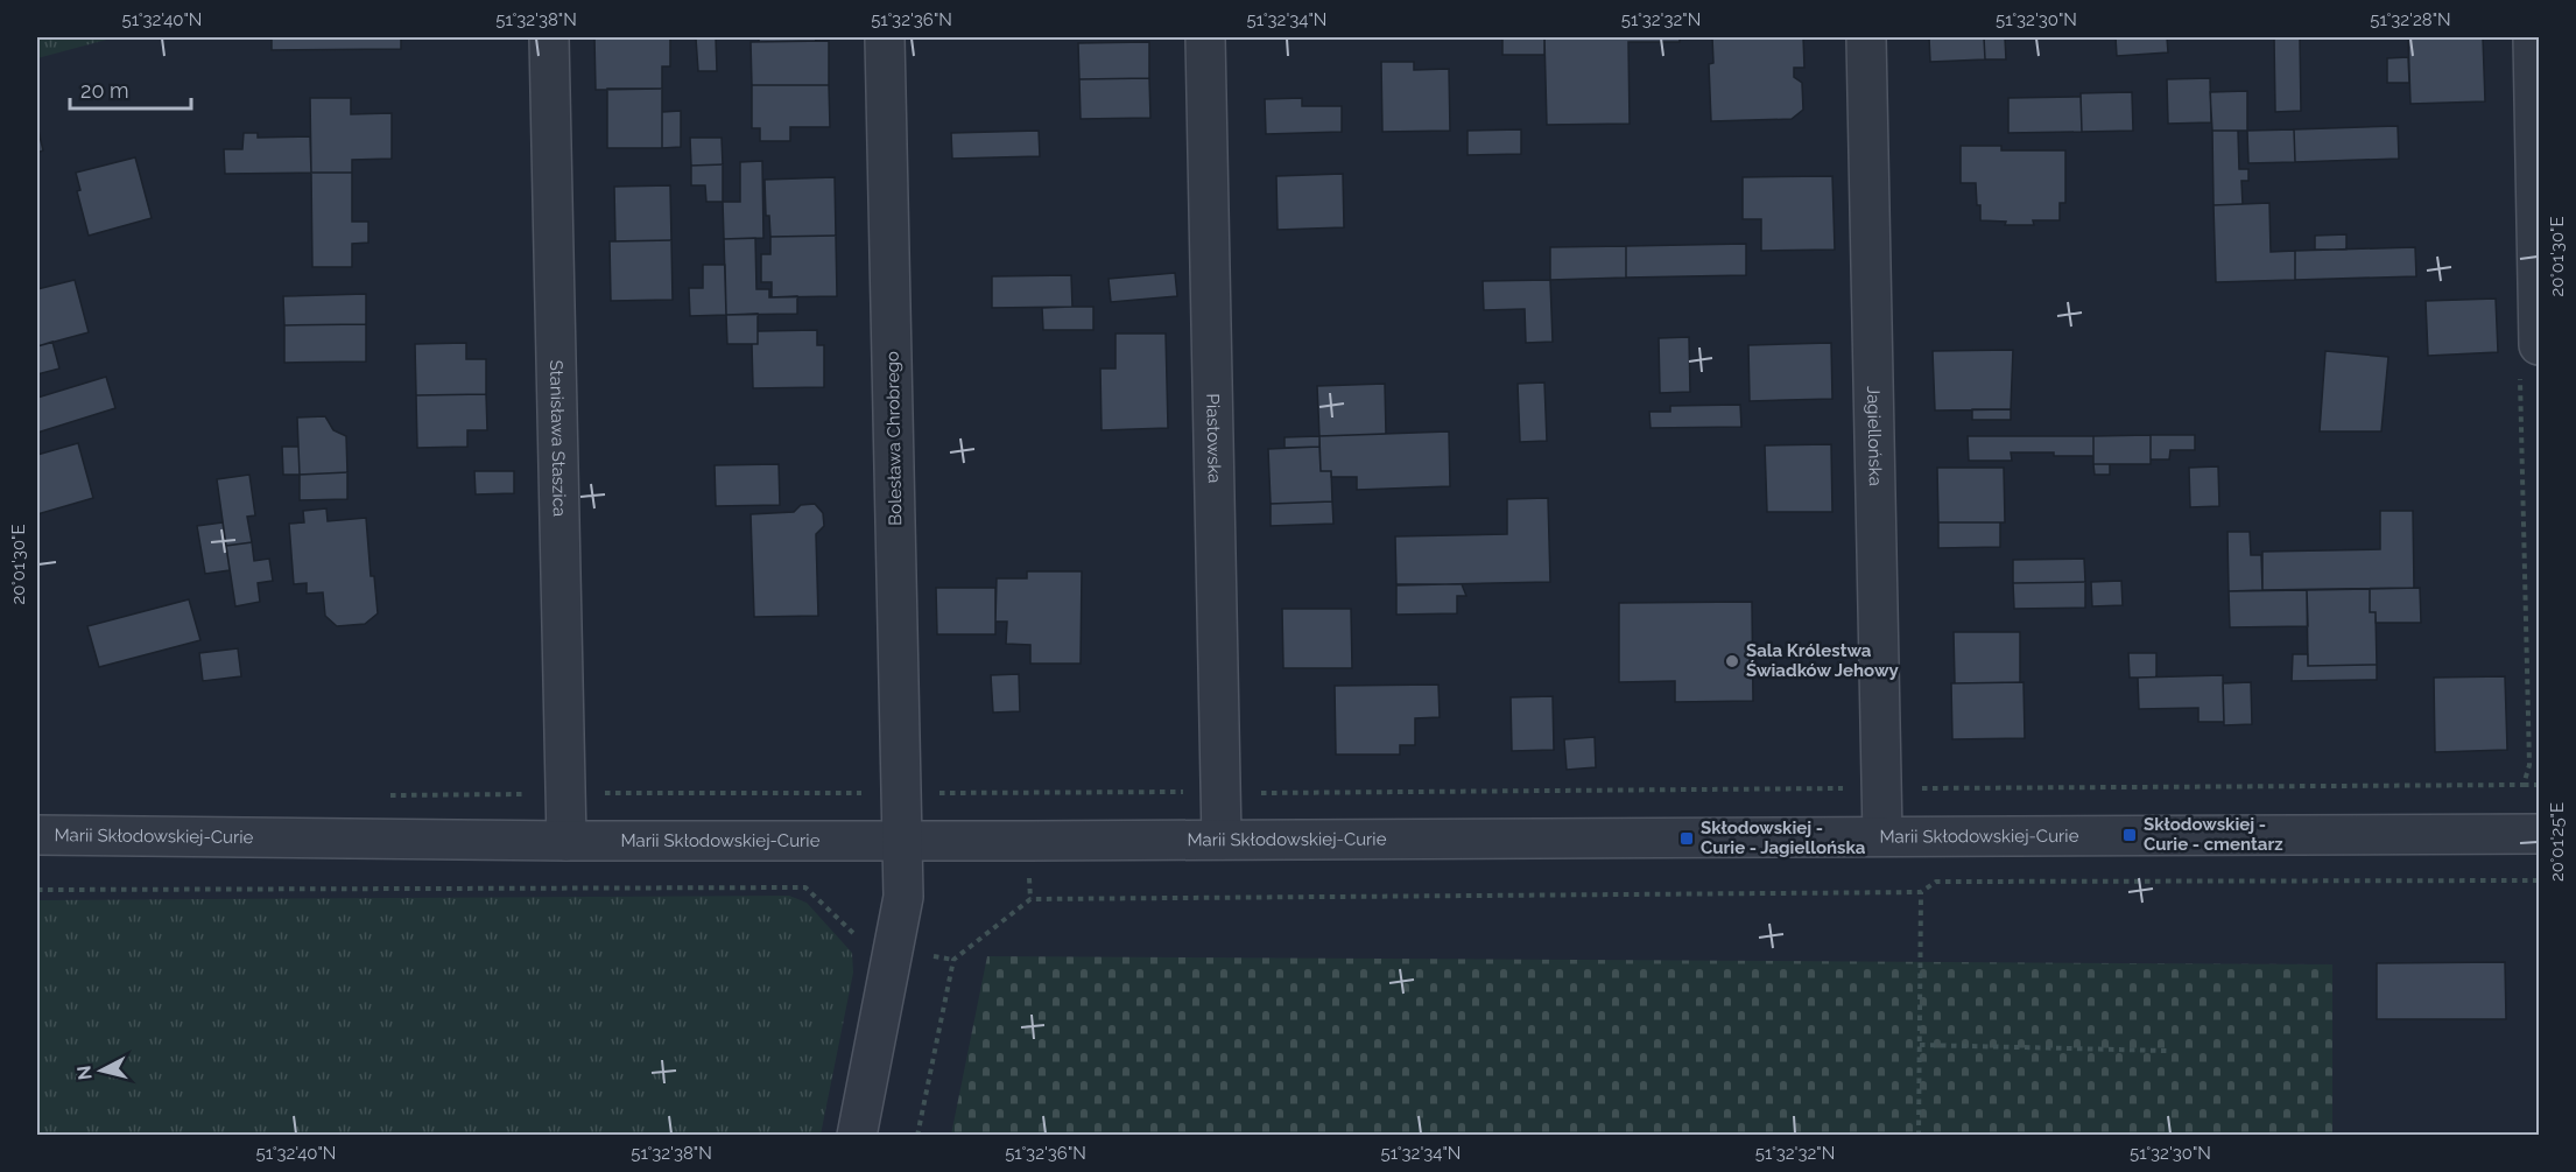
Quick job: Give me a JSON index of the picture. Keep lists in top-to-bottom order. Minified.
{"streets":{"street":["Jagiellońska","Stanisława Staszica","Bolesława Chrobrego","Piastowska","Marii Skłodowskiej-Curie"]},"crossings":[["Jagiellońska","Marii Skłodowskiej-Curie"],["Stanisława Staszica","Marii Skłodowskiej-Curie"],["Bolesława Chrobrego","Marii Skłodowskiej-Curie"],["Piastowska","Marii Skłodowskiej-Curie"]],"places":{"other":["Sala Królestwa Świadków Jehowy"],"transit":["Skłodowskiej - Curie - cmentarz","Skłodowskiej - Curie - Jagiellońska"]},"scale_bar":"20 m","north":"left","coordinates":["51°32'40\"N","51°32'38\"N","51°32'36\"N","51°32'34\"N","51°32'32\"N","51°32'30\"N","51°32'28\"N","20°01'30\"E","20°01'25\"E"]}
